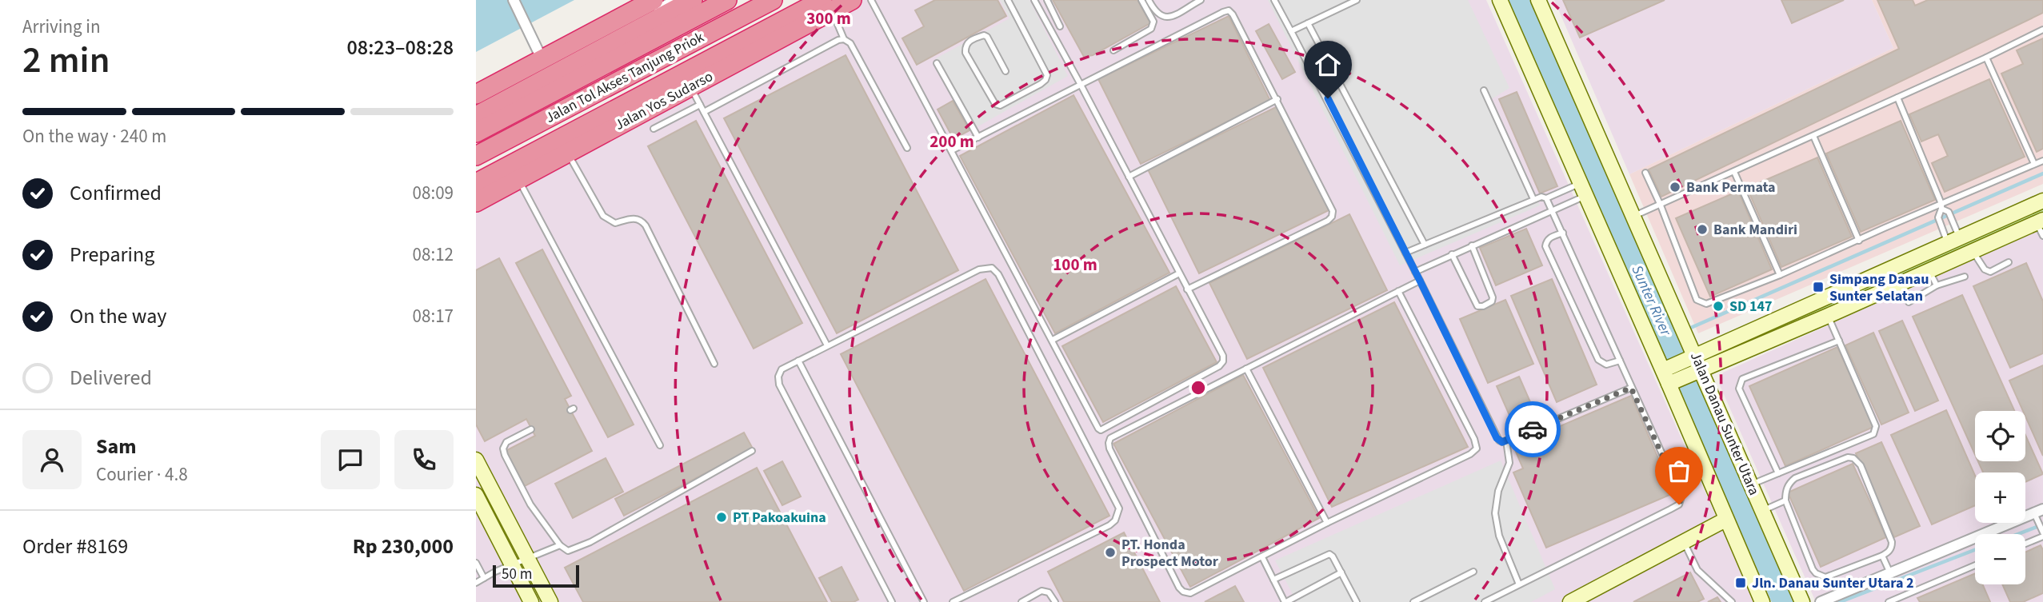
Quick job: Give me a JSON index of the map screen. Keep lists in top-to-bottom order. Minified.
{"streets":{"highway":["Jalan Tol Akses Tanjung Priok","Jalan Yos Sudarso"],"main road":["Jalan Danau Sunter Utara"]},"water":["Sunter River"],"places":{"other":["Bank Permata","Bank Mandiri","SD 147","PT Pakoakuina","PT. Honda Prospect Motor"],"transit":["Simpang Danau Sunter Selatan","Jln. Danau Sunter Utara 2"]},"scale_bar":"50 m","page":{"heading":["2 min","Arriving in","08:23–08:28"],"panel":["Sam","Courier · 4.8","Order #8169","Rp 230,000"],"bar":"On the way · 240 m","list":[["Confirmed","08:09"],["Preparing","08:12"],["On the way","08:17"],"Delivered"],"map_buttons":["+","−"],"scale":"50 m"},"rings":["300 m","200 m","100 m"]}
